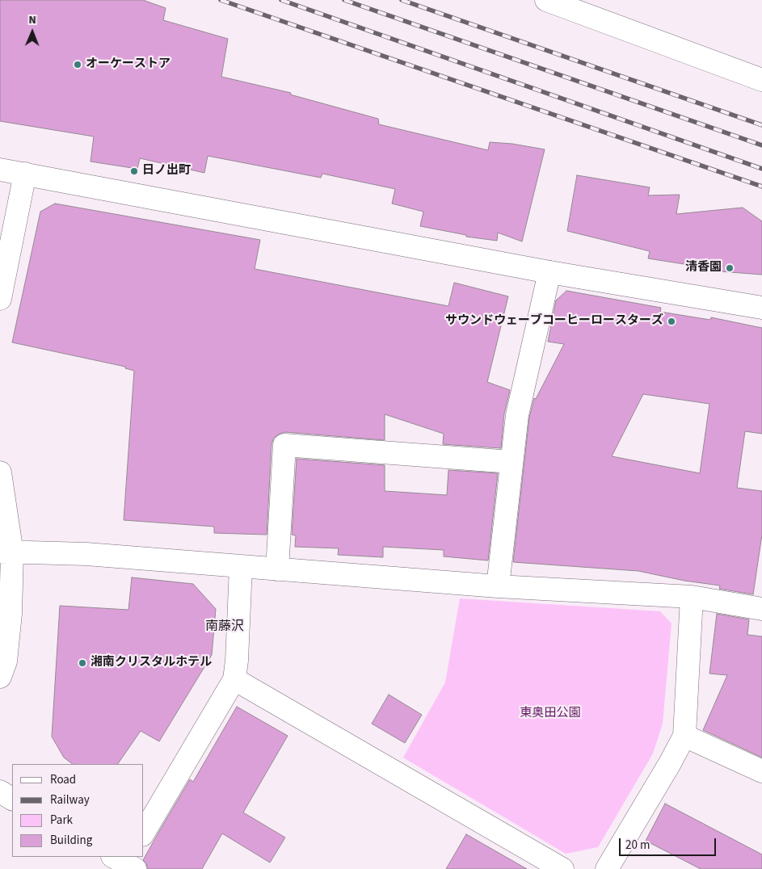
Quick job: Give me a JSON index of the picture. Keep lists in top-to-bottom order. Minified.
{"districts":["南藤沢"],"parks":["東奥田公園"],"places":["オーケーストア","日ノ出町","清香園","サウンドウェーブコーヒーロースターズ","湘南クリスタルホテル"],"legend":["Road","Railway","Park","Building"],"scale_bar":"20 m","north":"top"}
